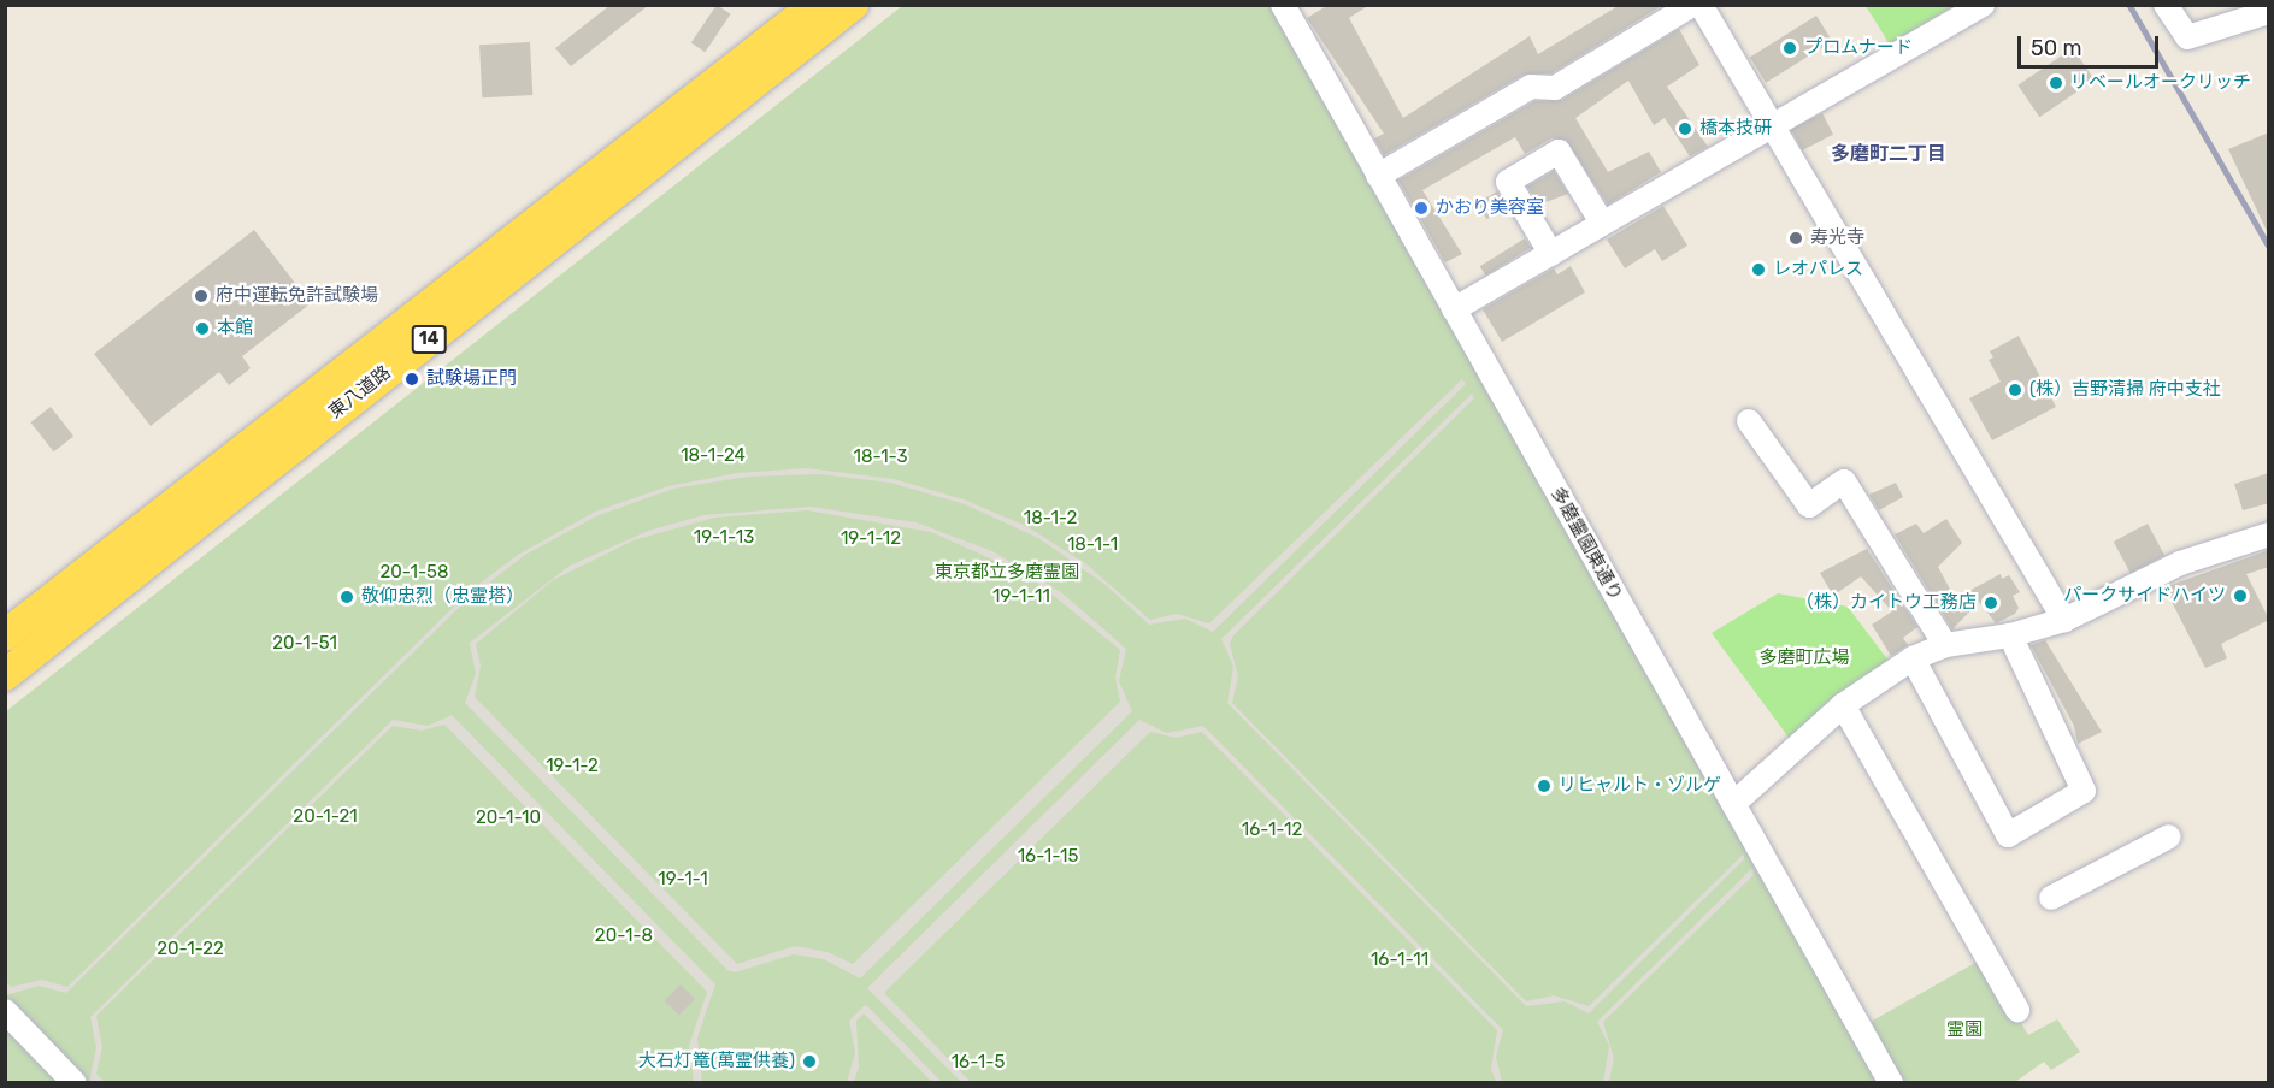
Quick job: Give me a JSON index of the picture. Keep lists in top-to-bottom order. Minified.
{"streets":{"main road":["14","東八道路"],"street":["多磨霊園東通り"]},"districts":["多磨町二丁目"],"parks":["18-1-24","18-1-3","18-1-2","19-1-13","19-1-12","18-1-1","20-1-58","東京都立多磨霊園","19-1-11","20-1-51","多磨町広場","19-1-2","20-1-21","20-1-10","16-1-12","16-1-15","19-1-1","20-1-8","20-1-22","16-1-11","霊園","16-1-5"],"places":["プロムナード","リベールオークリッチ","橋本技研","かおり美容室","寿光寺","レオパレス","府中運転免許試験場","本館","試験場正門","(株）吉野清掃 府中支社","パークサイドハイツ","敬仰忠烈（忠霊塔）","（株）カイトウ工務店","リヒャルト・ゾルゲ","大石灯篭(萬霊供養)"],"scale_bar":"50 m"}
